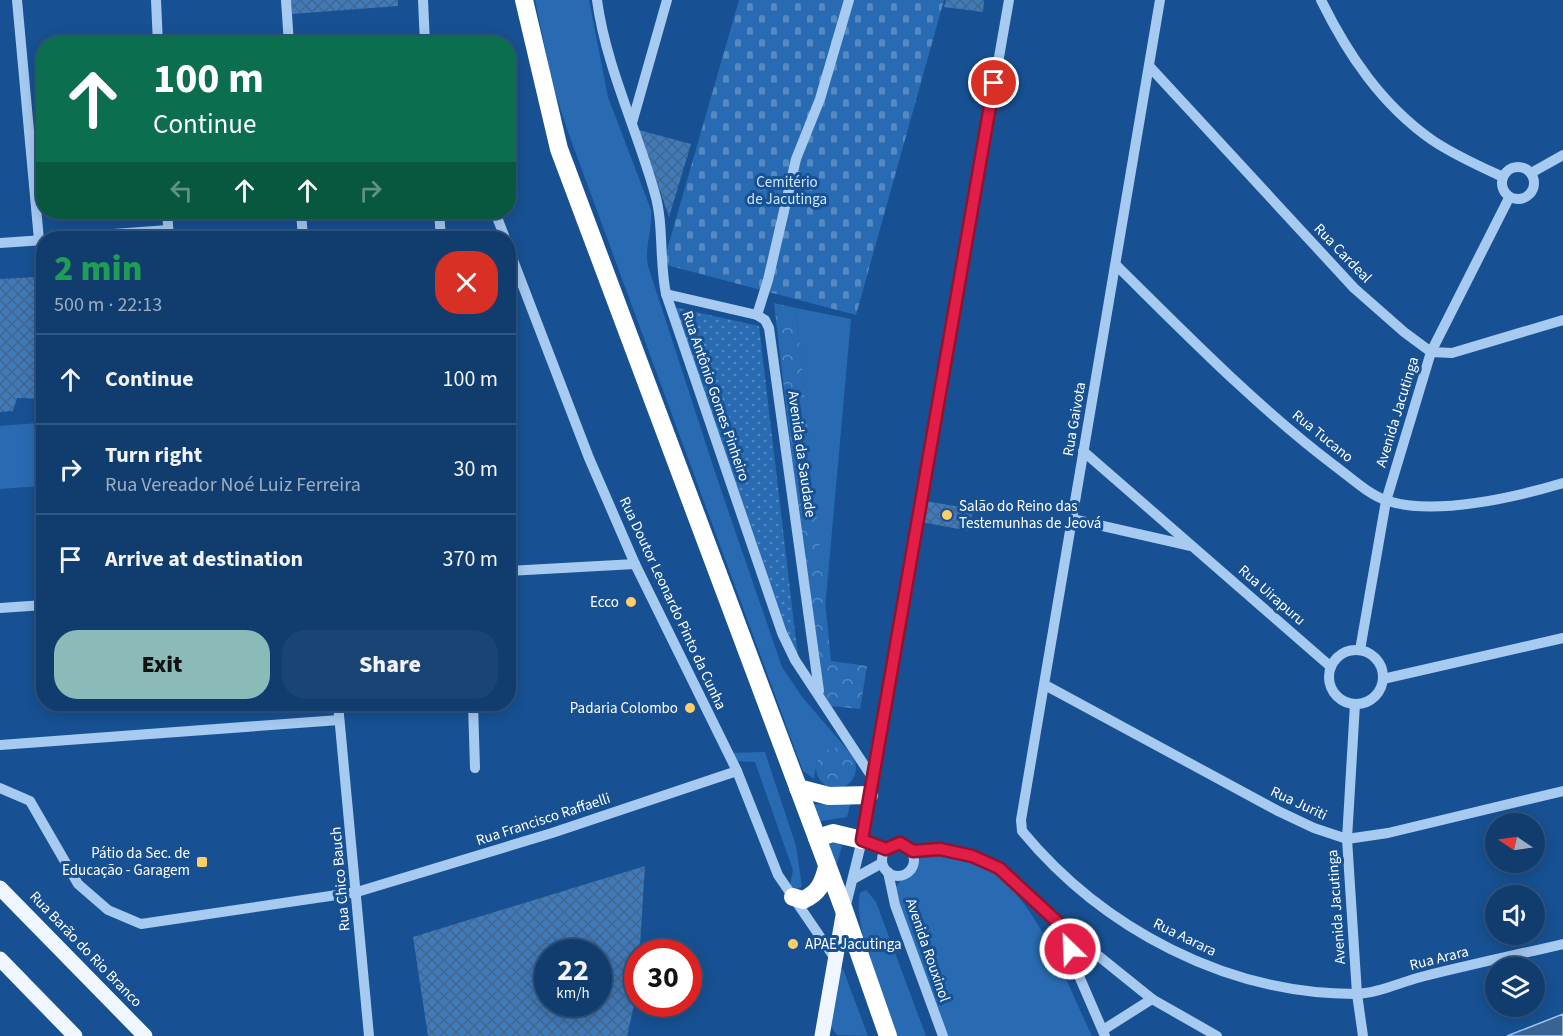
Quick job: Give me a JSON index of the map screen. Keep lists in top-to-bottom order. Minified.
{"streets":{"main road":["Rua Barão do Rio Branco"],"street":["Rua Cardeal","Rua Antônio Gomes Pinheiro","Avenida Jacutinga","Rua Gaivota","Rua Tucano","Avenida da Saudade","Rua Uirapuru","Rua Doutor Leonardo Pinto da Cunha","Rua Juriti","Rua Francisco Raffaelli","Rua Chico Bauch","Rua Aarara","Avenida Rouxinol","Rua Arara"]},"crossings":[["Rua Cardeal","Avenida Jacutinga"],["Rua Cardeal","Rua Gaivota"],["Rua Antônio Gomes Pinheiro","Avenida da Saudade"],["Avenida Jacutinga","Rua Tucano"],["Avenida Jacutinga","Rua Uirapuru"],["Avenida Jacutinga","Rua Juriti"],["Avenida Jacutinga","Rua Aarara"],["Avenida Jacutinga","Rua Arara"],["Rua Gaivota","Rua Tucano"],["Rua Gaivota","Rua Uirapuru"],["Rua Gaivota","Rua Juriti"],["Rua Gaivota","Rua Aarara"],["Rua Doutor Leonardo Pinto da Cunha","Rua Francisco Raffaelli"],["Rua Francisco Raffaelli","Rua Chico Bauch"],["Rua Aarara","Rua Arara"]],"parks":["Cemitério de Jacutinga"],"places":{"other":["Salão do Reino das Testemunhas de Jeová","Ecco","Padaria Colombo","APAE Jacutinga"],"transit":["Pátio da Sec. de Educação - Garagem"]},"north":"left","page":{"turn":["100 m","Continue"],"heading":["2 min","500 m · 22:13"],"list":[{"name":"Continue","value":"100 m"},{"name":"Turn right","note":"Rua Vereador Noé Luiz Ferreira","value":"30 m"},{"name":"Arrive at destination","value":"370 m"}],"buttons":["Exit","Share"],"speed":"22 km/h","limit":"30"}}
